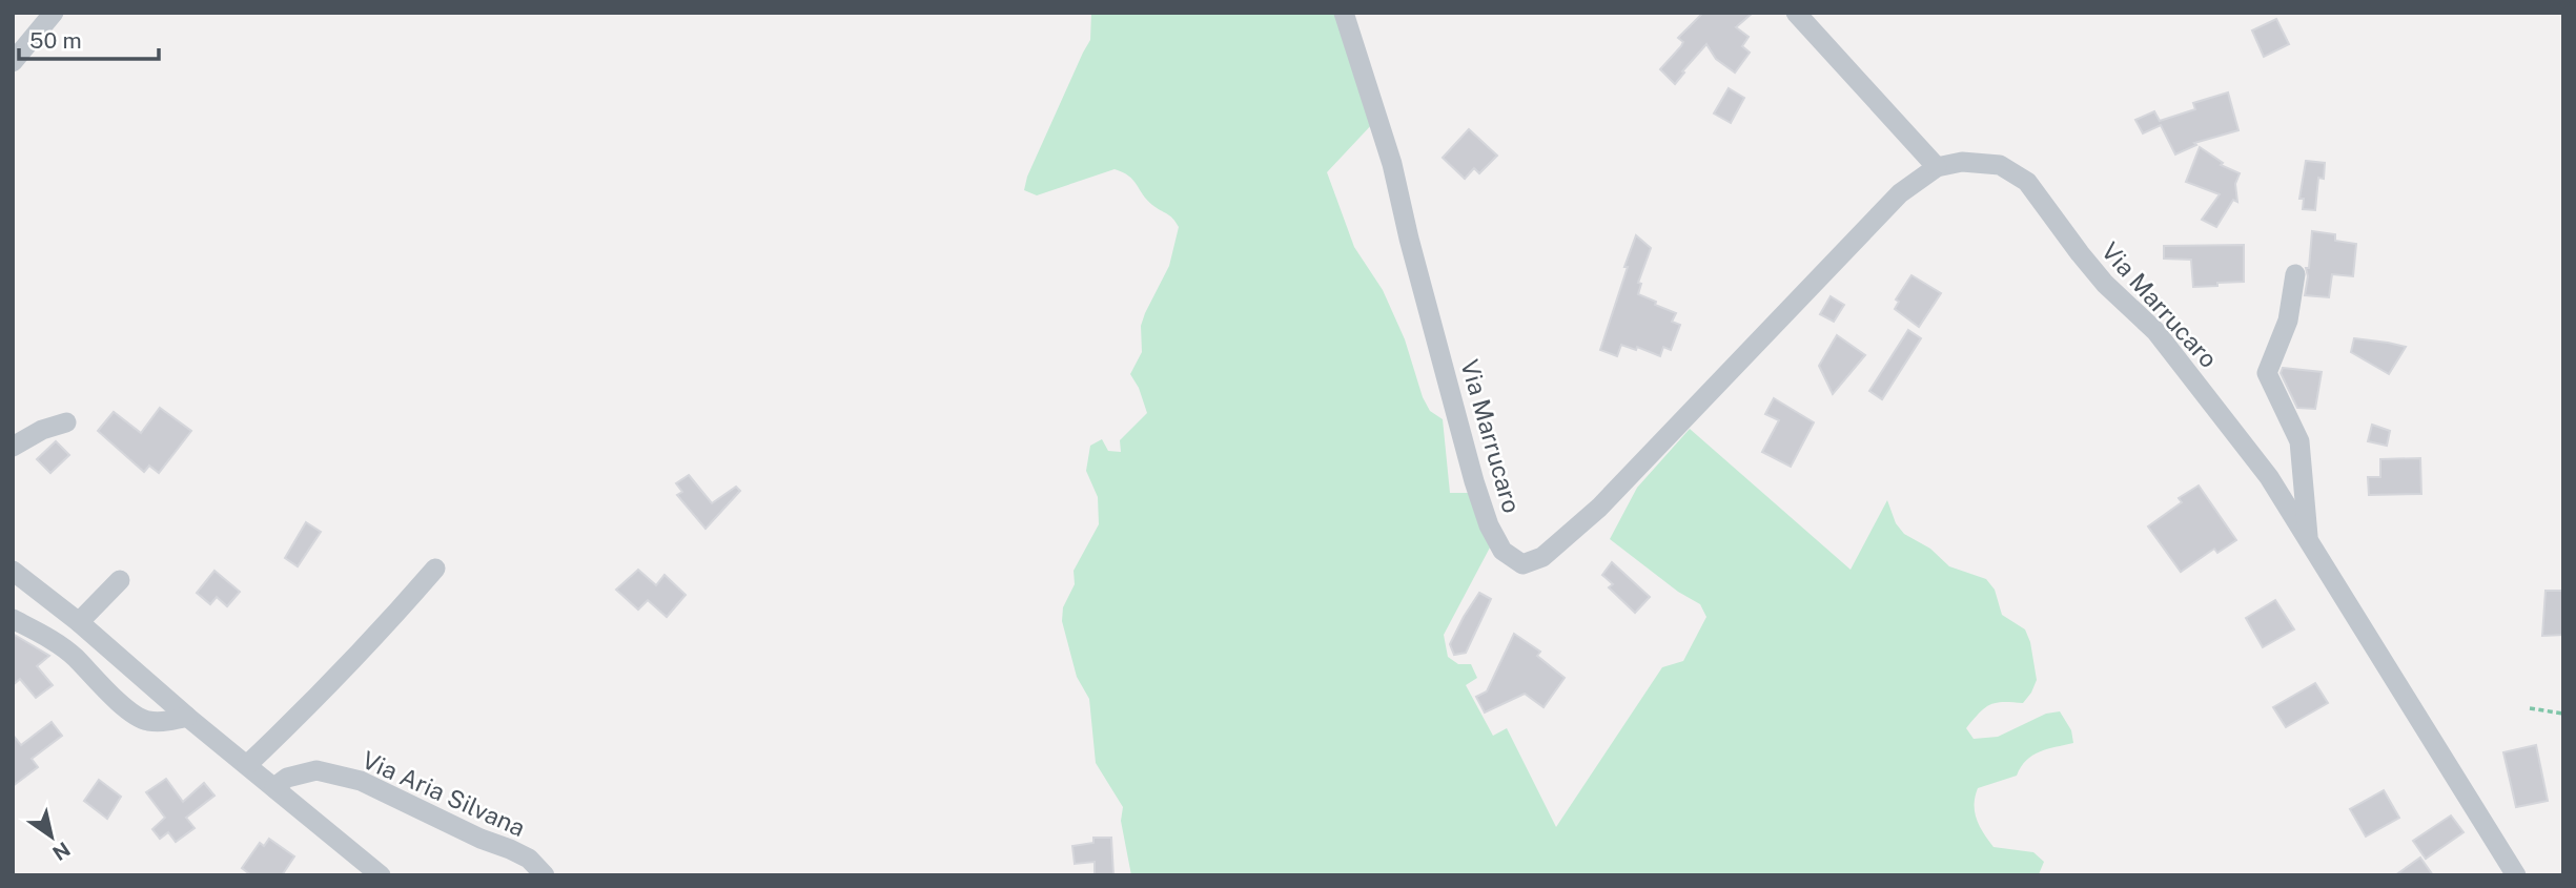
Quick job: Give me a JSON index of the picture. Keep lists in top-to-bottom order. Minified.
{"streets":{"street":["Via Marrucaro","Via Aria Silvana"]},"scale_bar":"50 m","north":"bottom right"}
